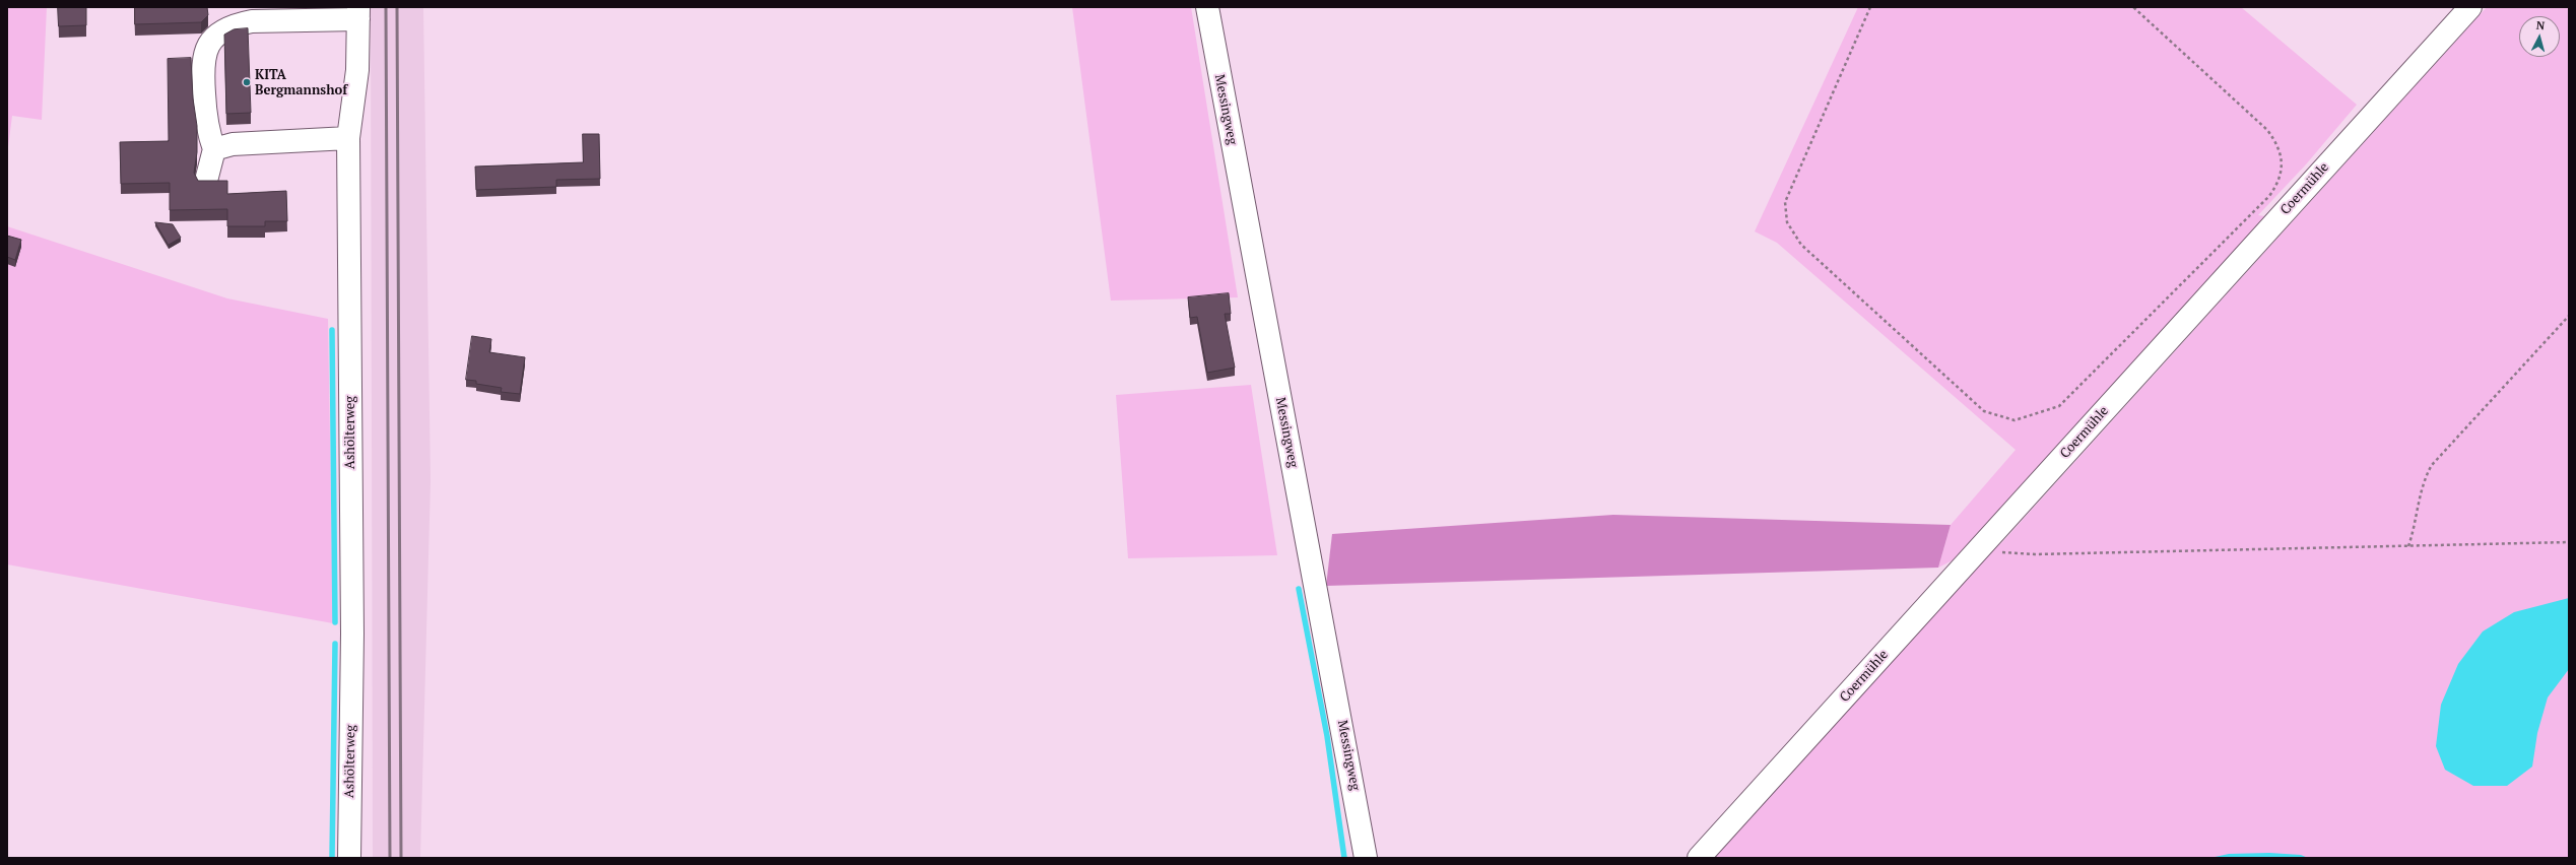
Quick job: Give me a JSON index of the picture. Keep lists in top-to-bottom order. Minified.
{"streets":{"street":["Messingweg","Coermühle","Ashölterweg"]},"places":["KITA Bergmannshof"],"north":"top"}
